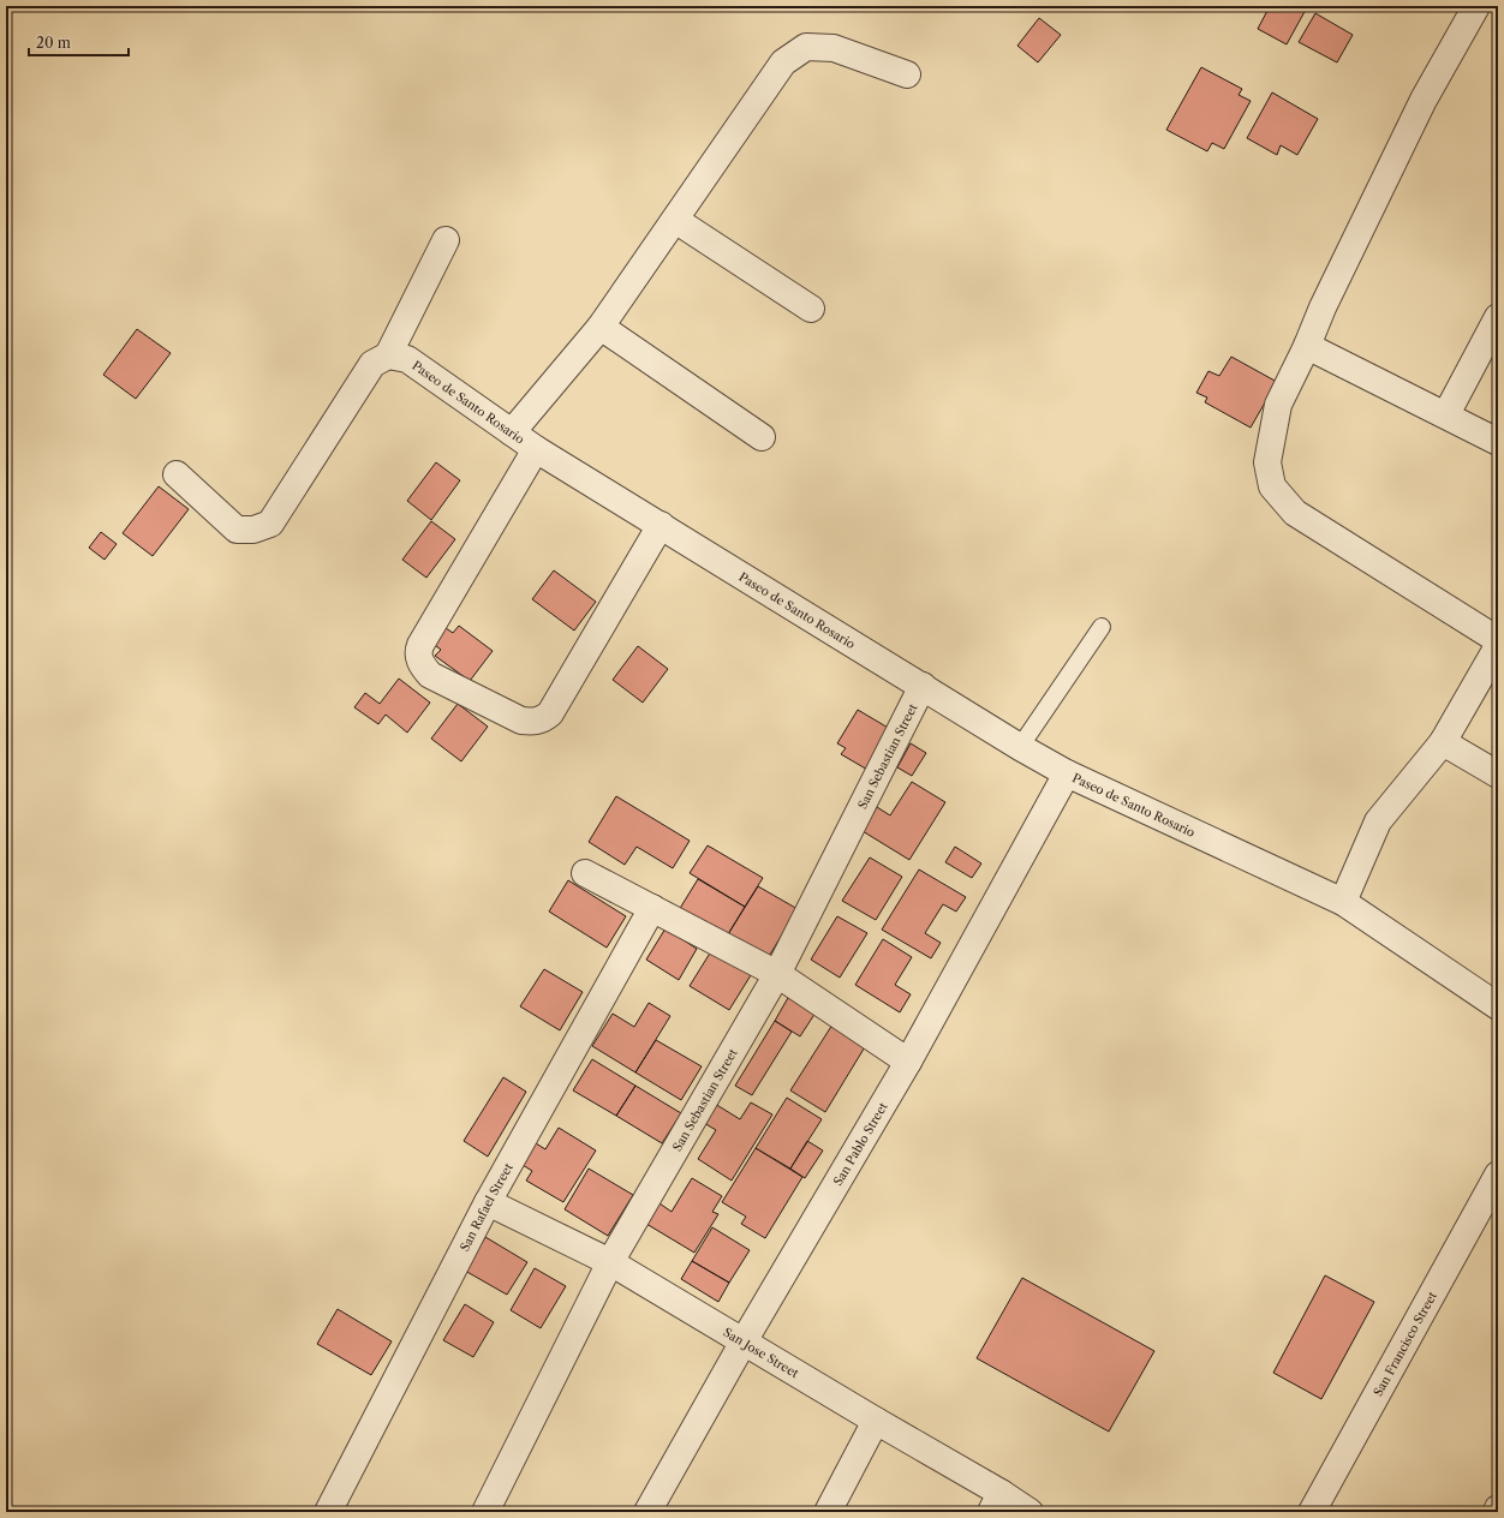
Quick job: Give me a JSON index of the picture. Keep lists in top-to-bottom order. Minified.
{"streets":{"street":["Paseo de Santo Rosario","San Sebastian Street","San Pablo Street","San Rafael Street","San Francisco Street","San Jose Street"]},"crossings":[["Paseo de Santo Rosario","San Sebastian Street"],["Paseo de Santo Rosario","San Pablo Street"],["San Sebastian Street","San Jose Street"],["San Pablo Street","San Jose Street"],["San Rafael Street","San Jose Street"]],"scale_bar":"20 m"}
